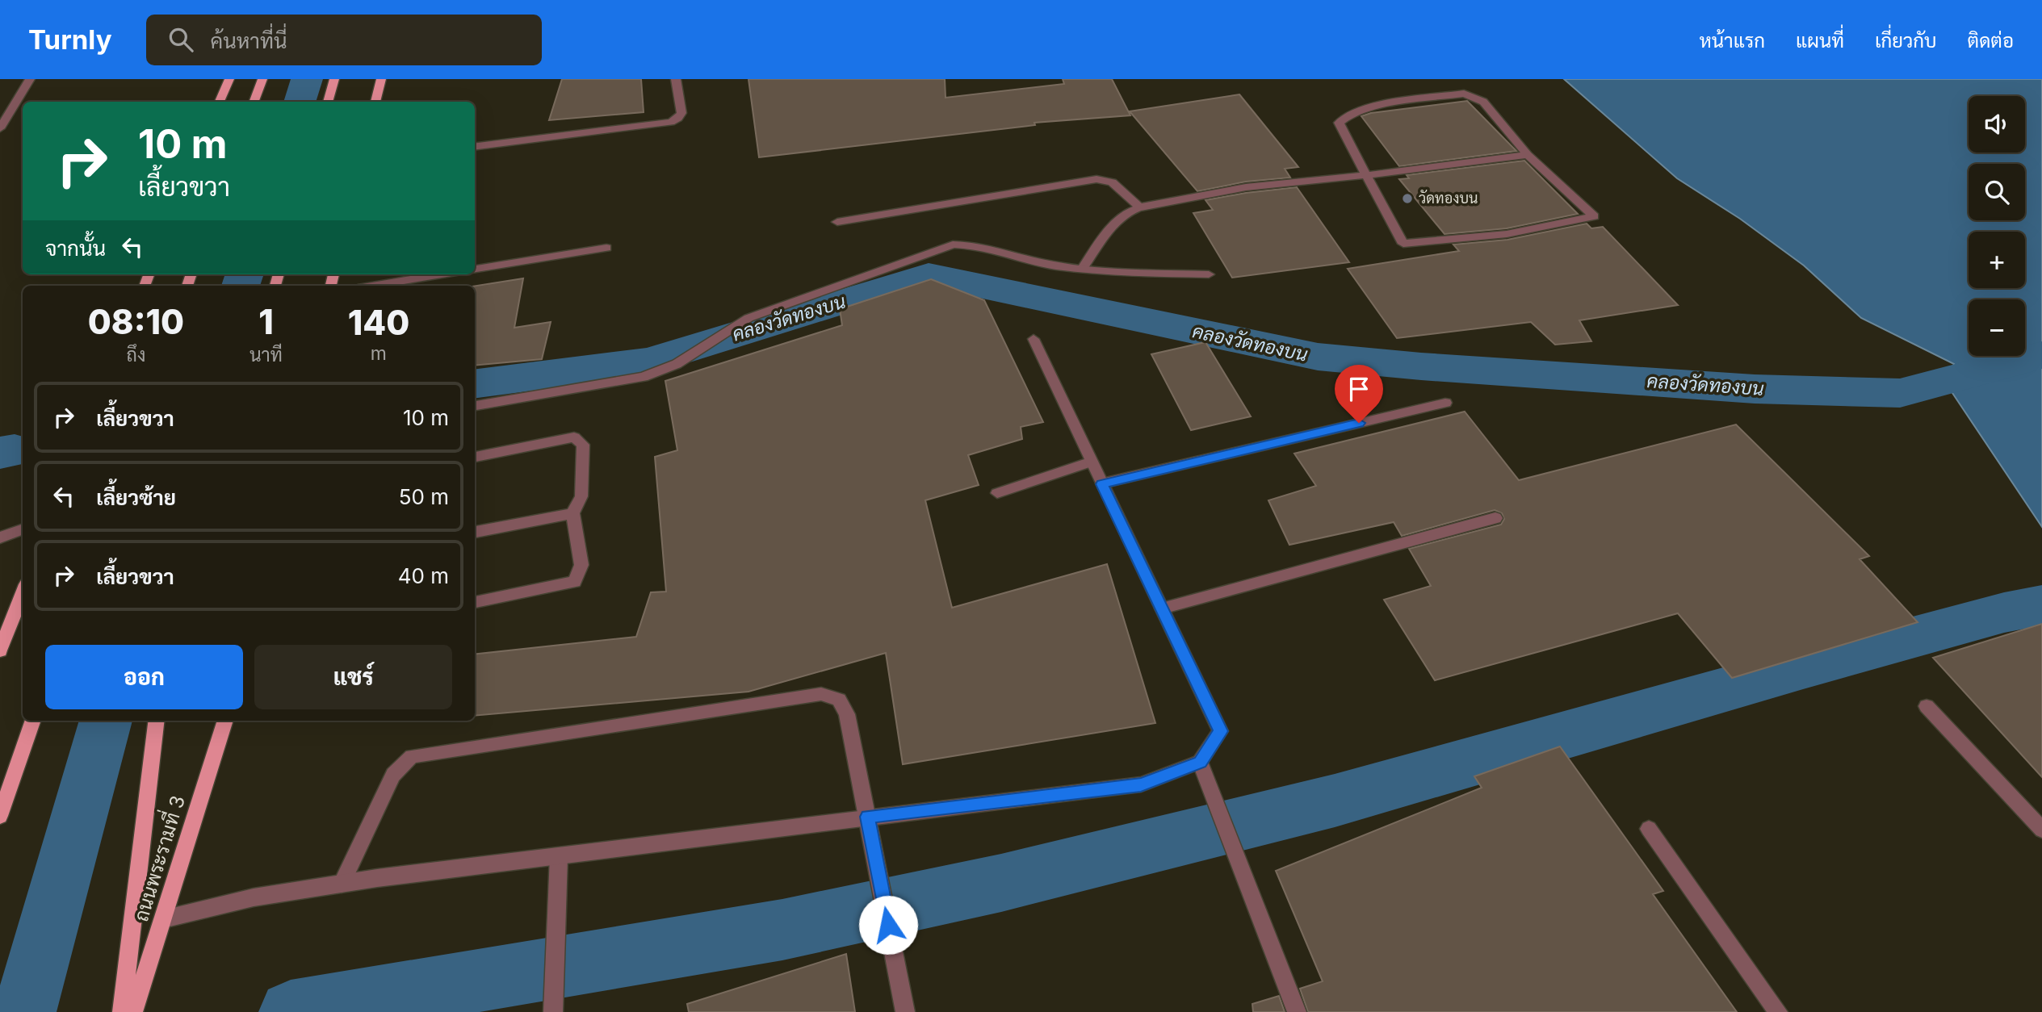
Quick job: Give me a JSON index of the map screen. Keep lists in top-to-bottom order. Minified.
{"streets":{"main road":["ถนนพระรามที่ 3"]},"water":["คลองวัดทองบน"],"places":["วัดทองบน"],"page":{"header":"Turnly","search":"ค้นหาที่นี่","nav":["หน้าแรก","แผนที่","เกี่ยวกับ","ติดต่อ"],"map_buttons":["+","−"],"turn":["10 m","เลี้ยวขวา"],"then":"จากนั้น","eta":["08:10","ถึง","1","นาที","140","m"],"list":[{"name":"เลี้ยวขวา","value":"10 m"},{"name":"เลี้ยวซ้าย","value":"50 m"},{"name":"เลี้ยวขวา","value":"40 m"}],"buttons":["ออก","แชร์"]}}
